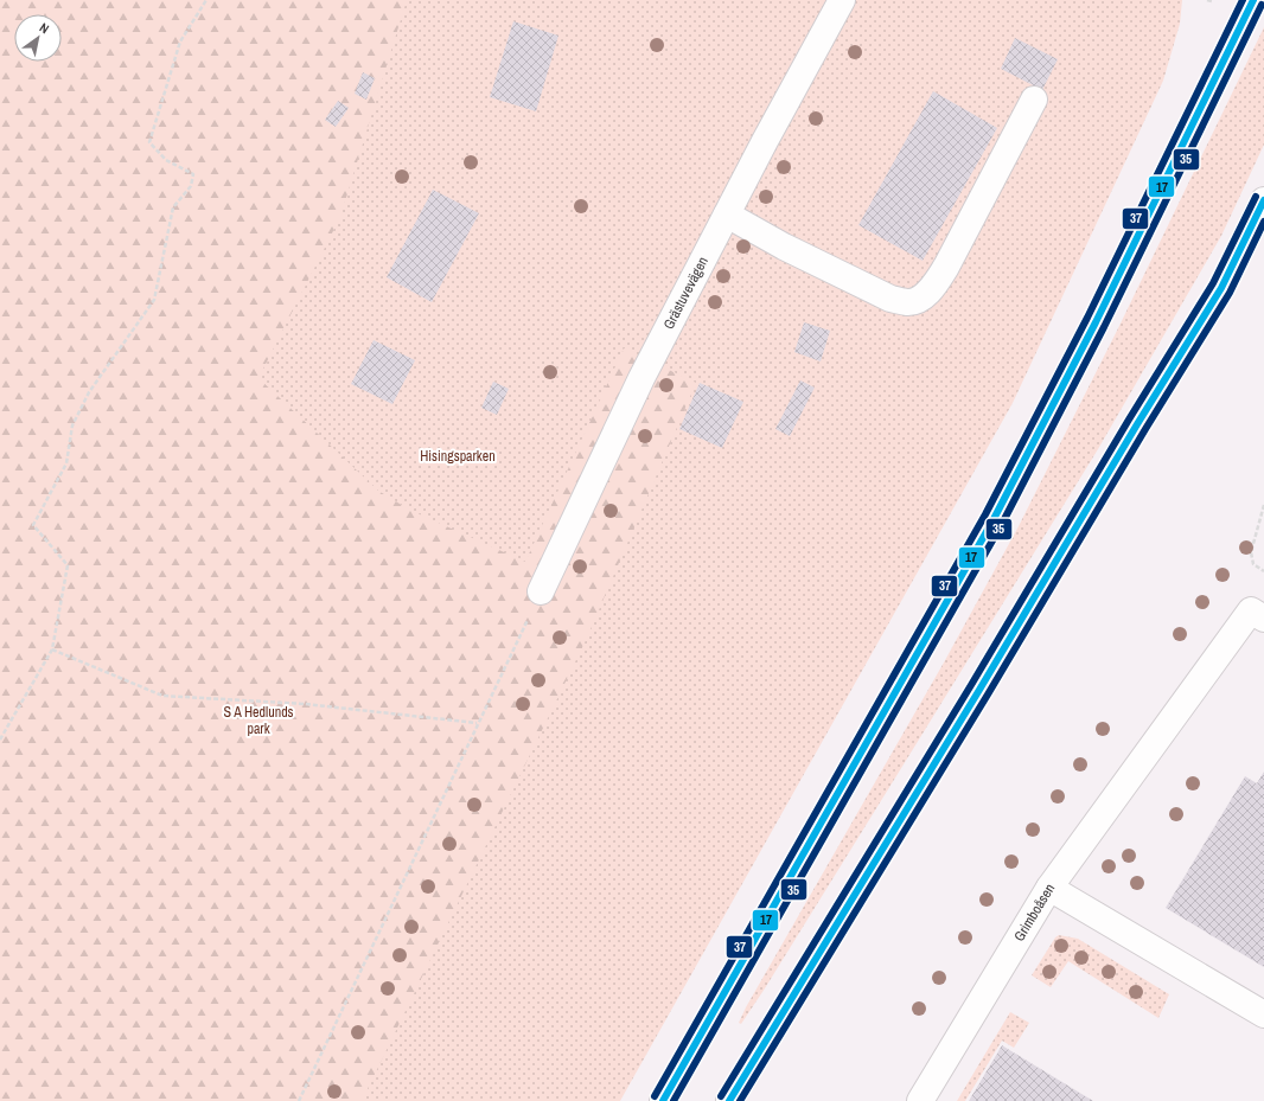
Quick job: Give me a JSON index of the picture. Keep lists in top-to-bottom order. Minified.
{"streets":{"main road":["Grästuvevägen","Grimboåsen"]},"parks":["Hisingsparken","S A Hedlunds park"],"lines":["transit line 17","transit line 37","transit line 35"],"north":"top right"}
